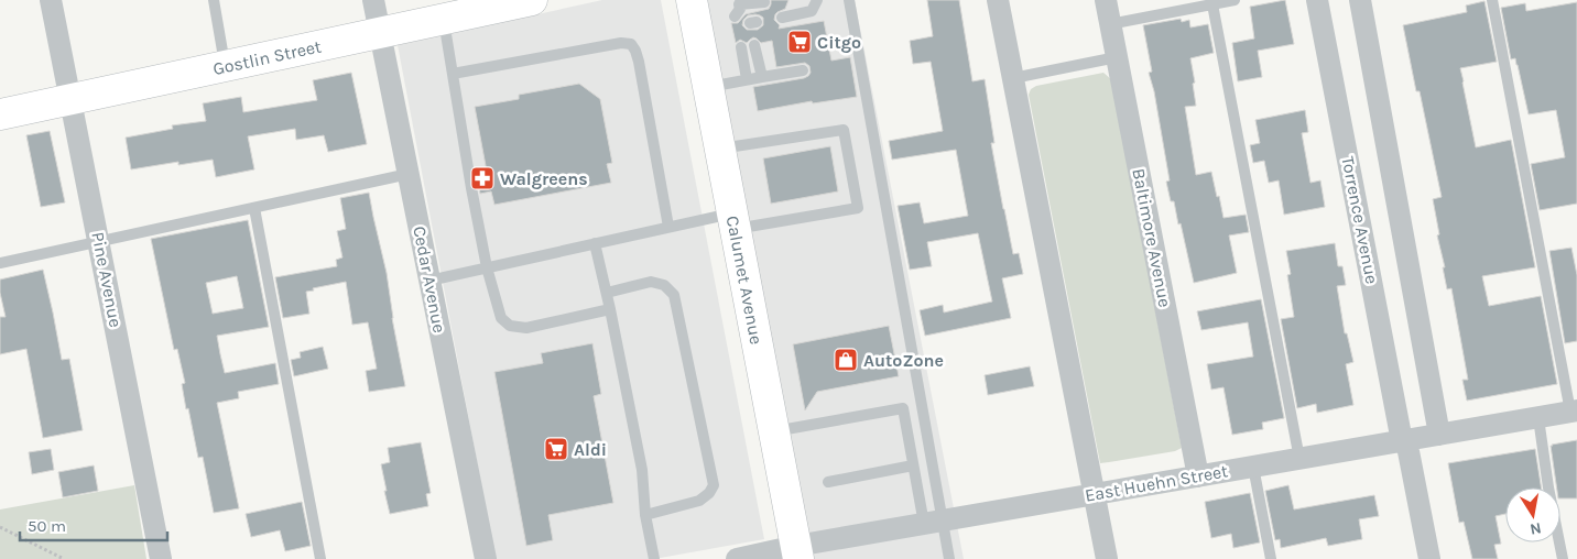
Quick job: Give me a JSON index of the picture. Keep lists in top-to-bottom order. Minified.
{"streets":{"street":["Gostlin Street","Torrence Avenue","Baltimore Avenue","Pine Avenue","Cedar Avenue","Calumet Avenue","East Huehn Street"]},"crossings":[["Gostlin Street","Pine Avenue"],["Gostlin Street","Cedar Avenue"],["Torrence Avenue","East Huehn Street"],["Baltimore Avenue","East Huehn Street"],["Calumet Avenue","East Huehn Street"]],"places":{"supermarket":["Citgo","Aldi"],"pharmacy":["Walgreens"],"shop":["AutoZone"]},"scale_bar":"50 m","north":"bottom"}
